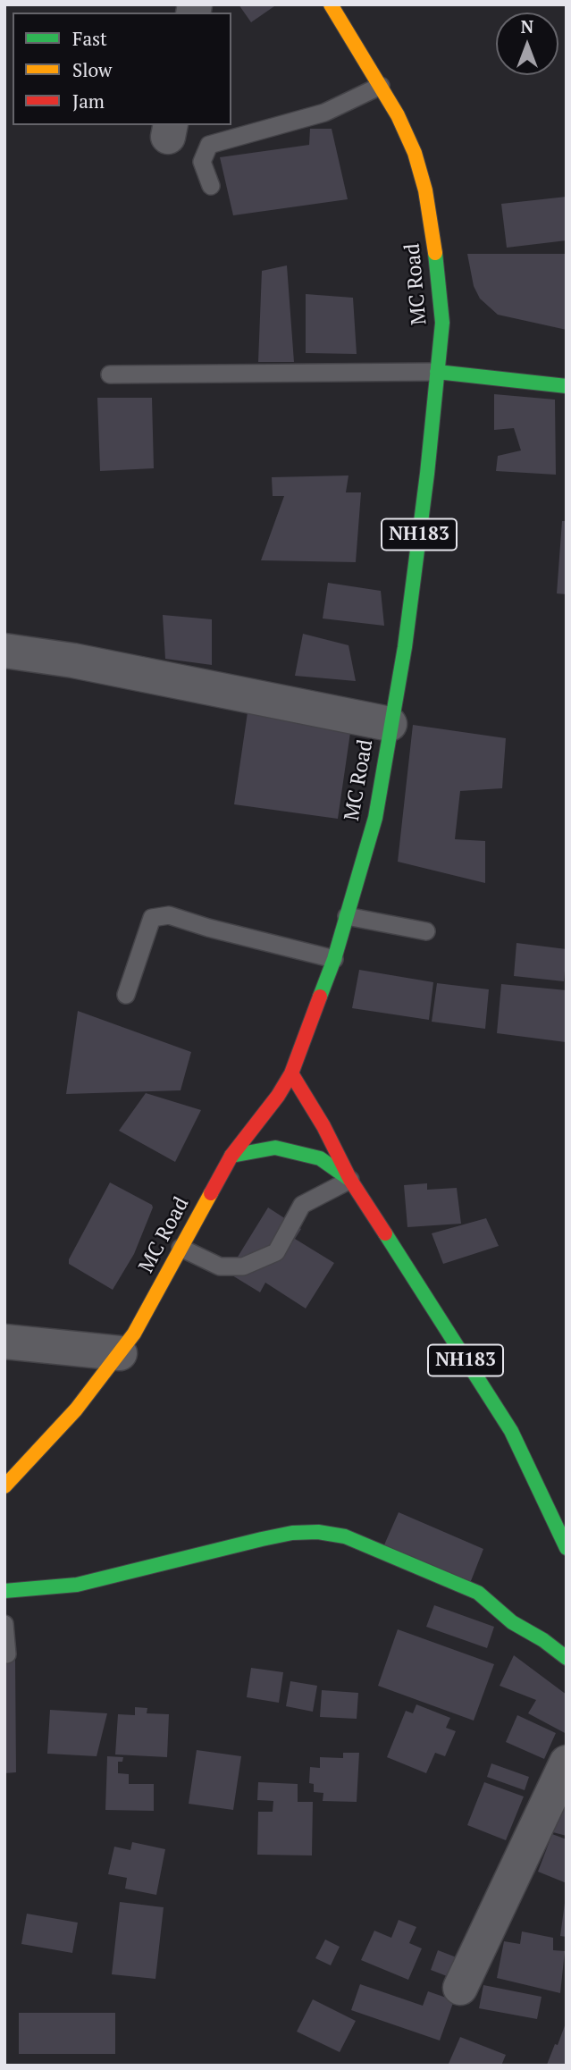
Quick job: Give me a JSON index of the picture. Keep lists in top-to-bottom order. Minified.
{"streets":{"main road":["MC Road","NH183"]},"crossings":[["MC Road","NH183"]],"legend":["Fast","Slow","Jam"],"north":"top"}
